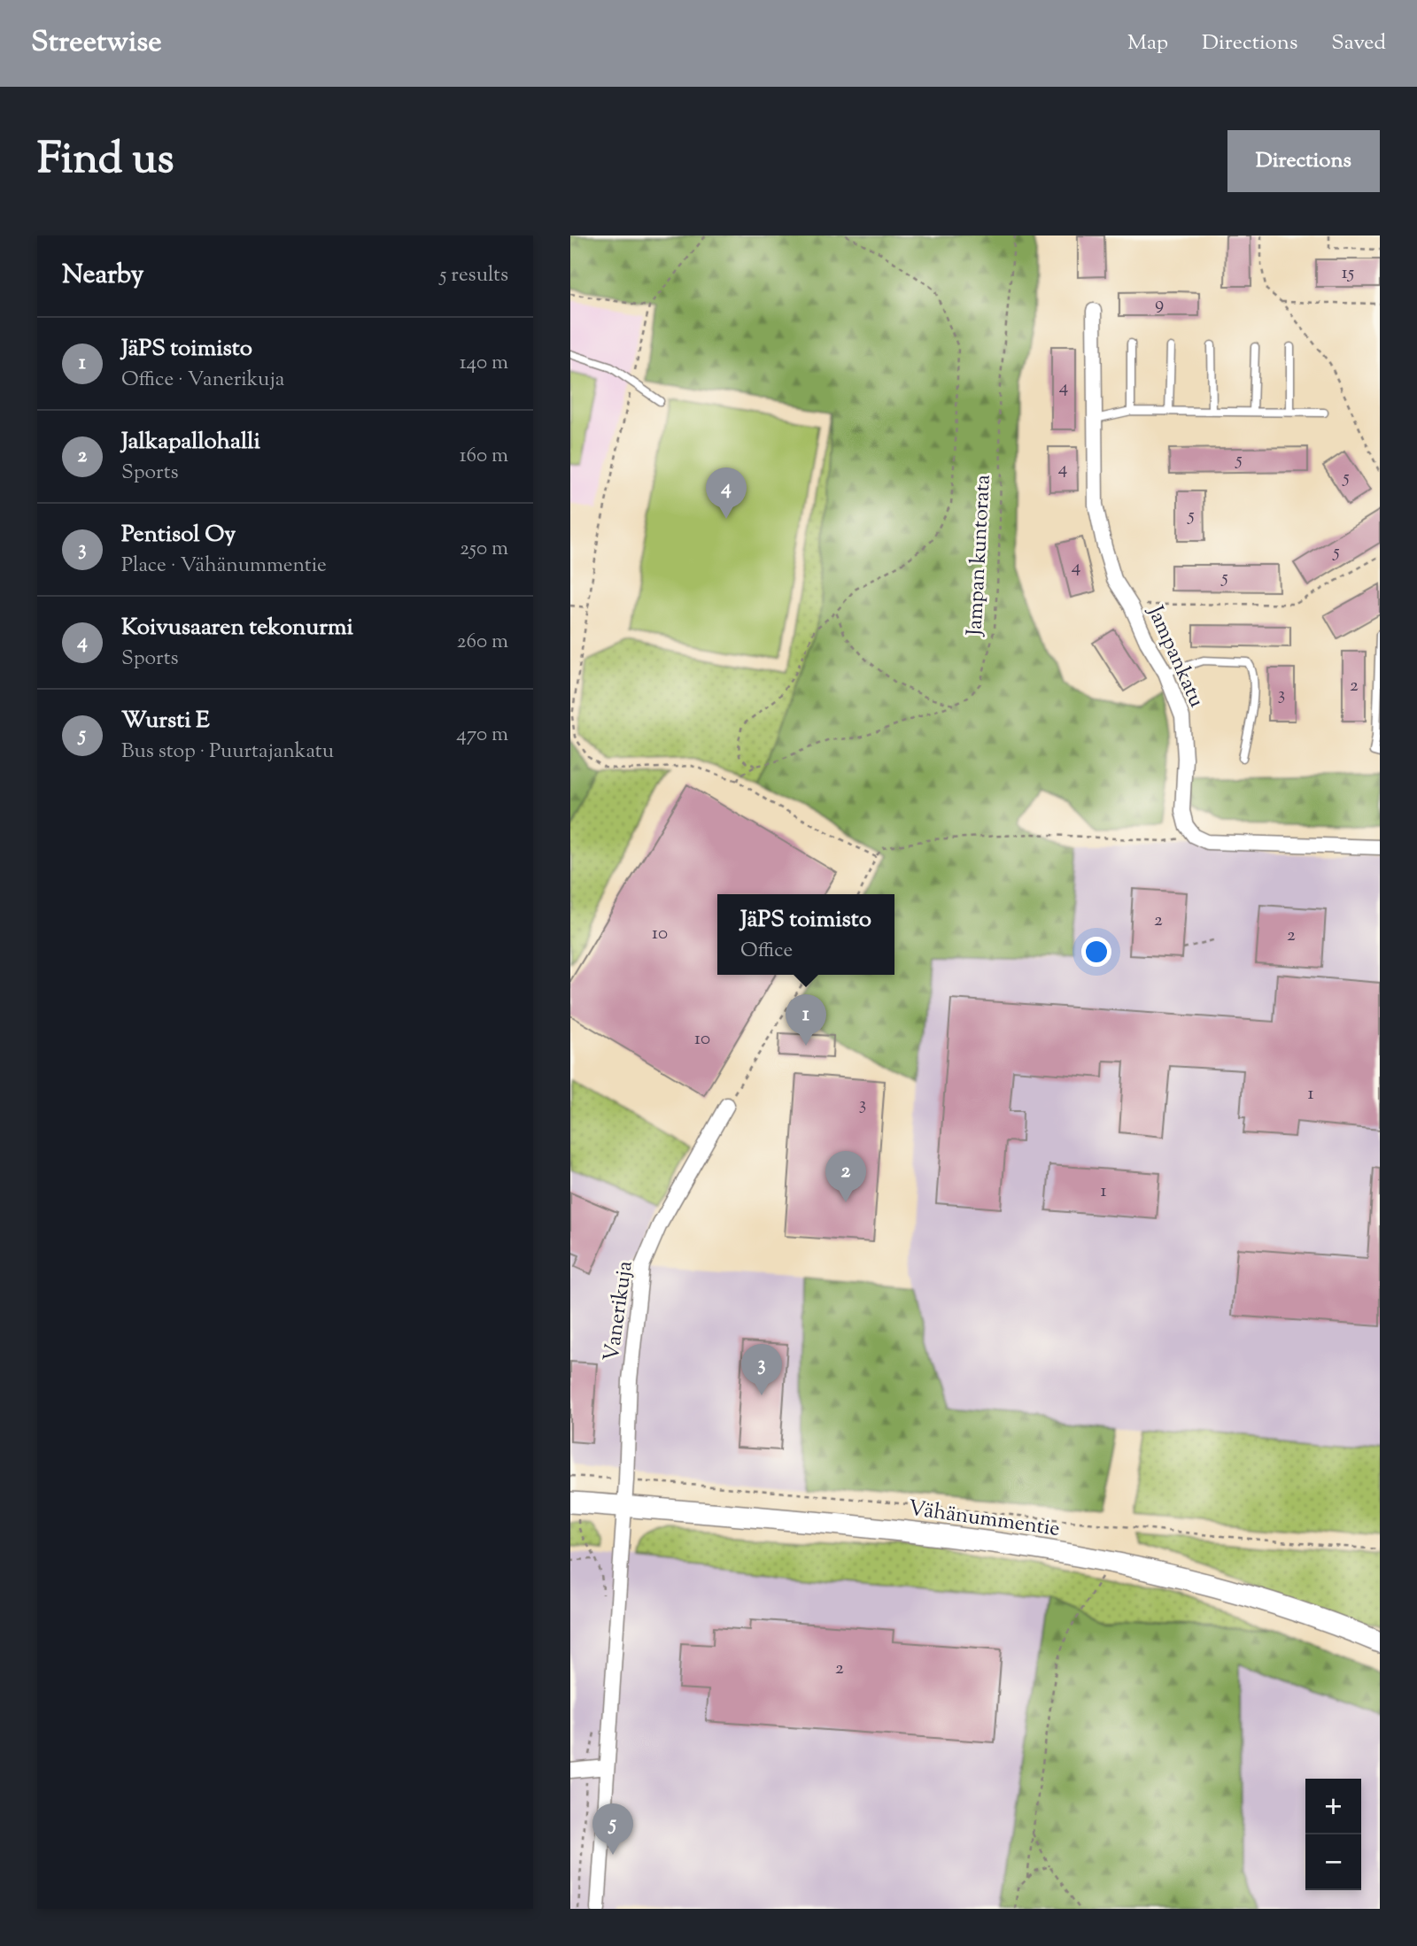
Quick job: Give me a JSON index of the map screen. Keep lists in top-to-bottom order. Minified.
{"streets":{"main road":["Vähänummentie"],"street":["Jampankatu","Vanerikuja"],"path":["Jampan kuntorata"]},"crossings":[["Vanerikuja","Vähänummentie"]],"house_numbers":["15","9","4","5","4","5","5","5","4","5","2","3","2","10","2","10","1","3","1","2"],"page":{"header":"Streetwise","nav":["Map","Directions","Saved"],"title":"Find us","buttons":"Directions","heading":["Nearby","5 results"],"list":[{"mark":"1","name":"JäPS toimisto","note":"Office · Vanerikuja","value":"140 m"},{"mark":"2","name":"Jalkapallohalli","note":"Sports","value":"160 m"},{"mark":"3","name":"Pentisol Oy","note":"Place · Vähänummentie","value":"250 m"},{"mark":"4","name":"Koivusaaren tekonurmi","note":"Sports","value":"260 m"},{"mark":"5","name":"Wursti E","note":"Bus stop · Puurtajankatu","value":"470 m"}],"pins":["4","1","2","3","5"],"popup":["JäPS toimisto","Office"],"map_buttons":["+","−"]}}
